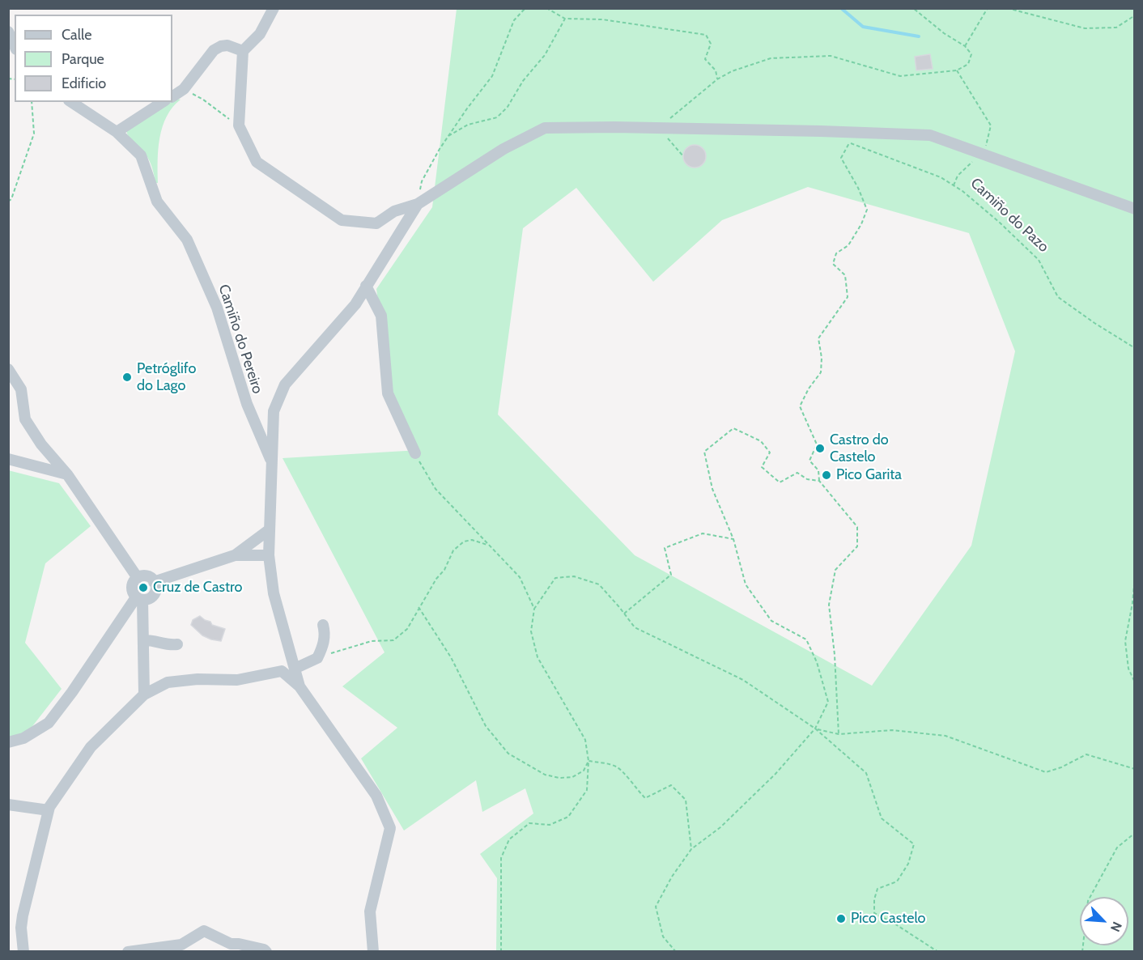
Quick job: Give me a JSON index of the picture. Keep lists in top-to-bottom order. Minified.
{"streets":{"street":["Camiño do Pereiro"],"path":["Camiño do Pazo"]},"places":["Petróglifo do Lago","Castro do Castelo","Pico Garita","Cruz de Castro","Pico Castelo"],"legend":["Calle","Parque","Edificio"],"north":"bottom right"}
